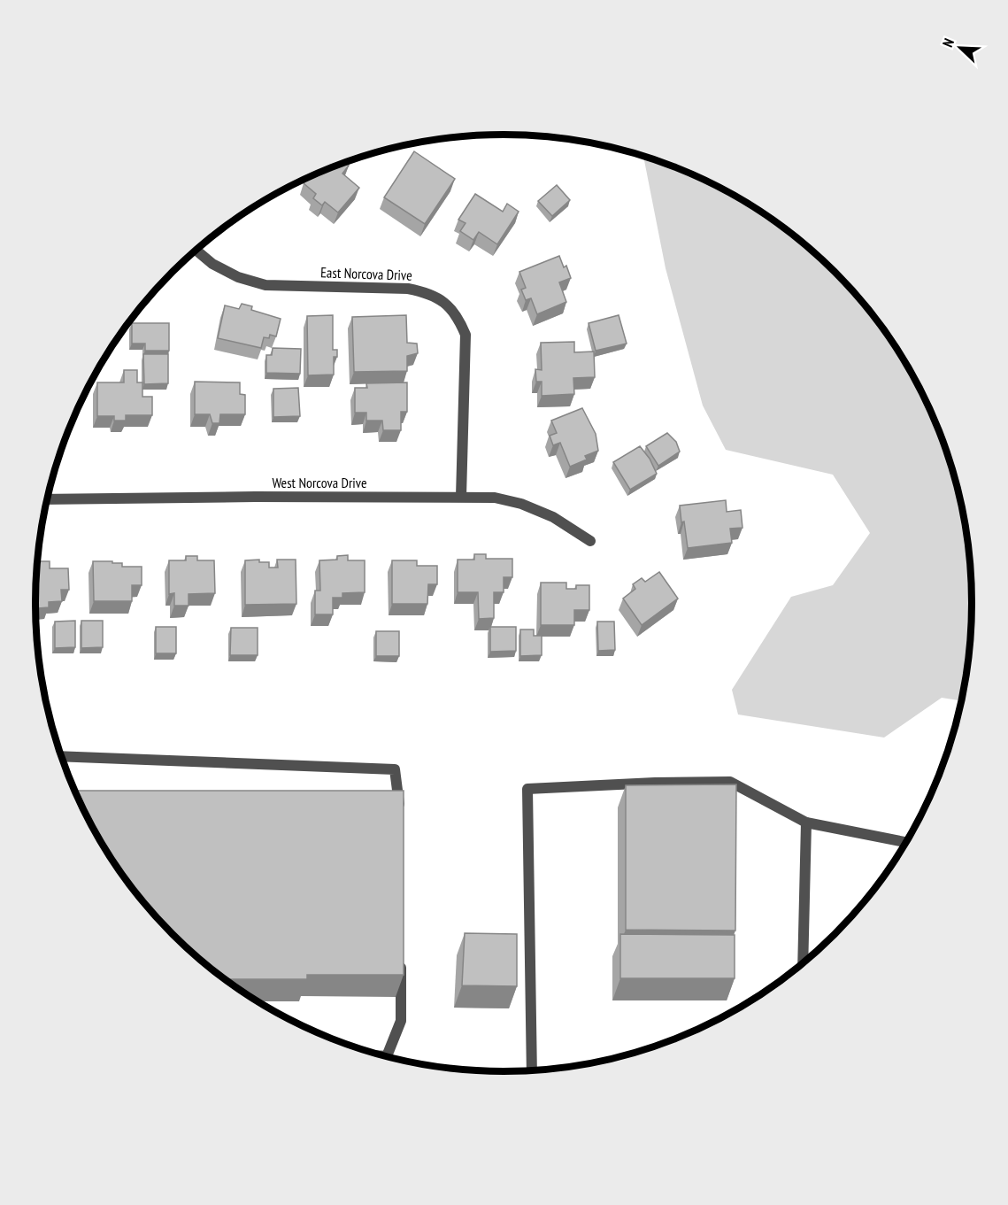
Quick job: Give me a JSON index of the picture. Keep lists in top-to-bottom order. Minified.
{"streets":{"street":["East Norcova Drive","West Norcova Drive"]},"crossings":[["East Norcova Drive","West Norcova Drive"]],"north":"top left"}
